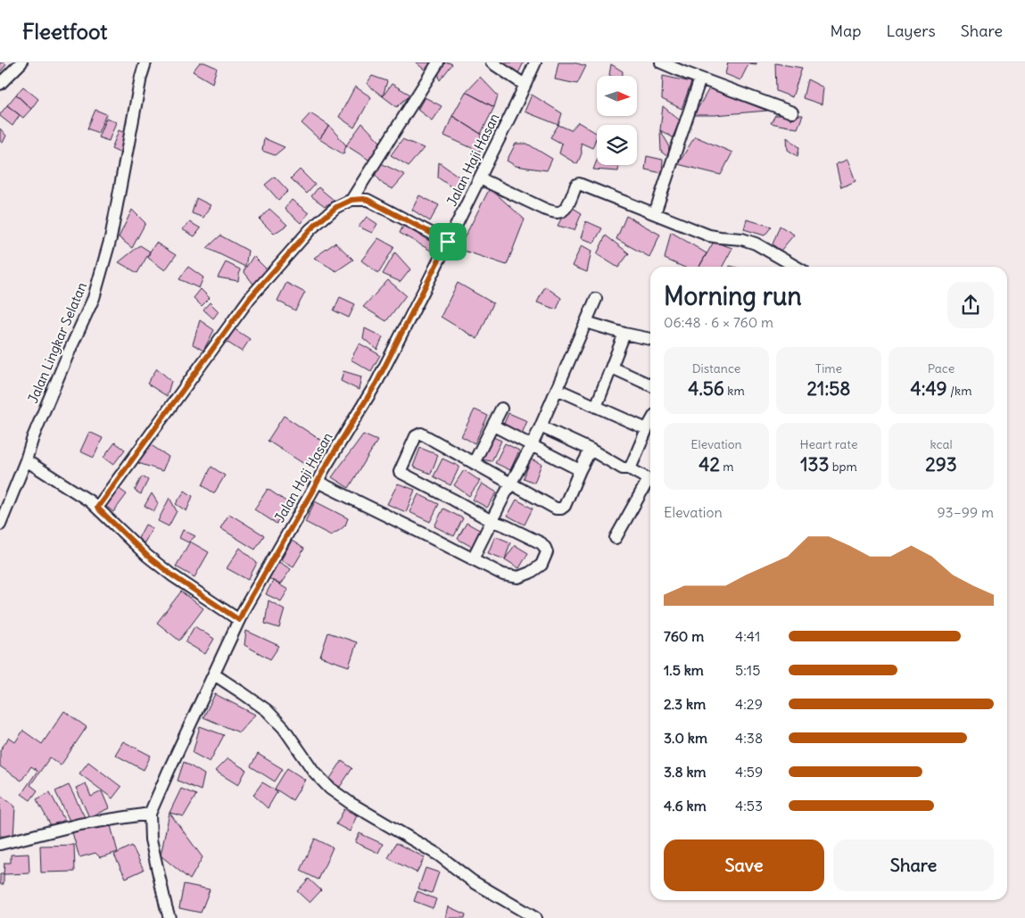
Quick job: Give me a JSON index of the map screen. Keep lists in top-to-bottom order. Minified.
{"streets":{"street":["Jalan Haji Hasan","Jalan Lingkar Selatan"]},"north":"right","page":{"header":"Fleetfoot","nav":["Map","Layers","Share"],"heading":["Morning run","06:48 · 6 × 760 m"],"stats":[["Distance","4.56 km"],["Time","21:58"],["Pace","4:49 /km"],["Elevation","42 m"],["Heart rate","133 bpm"],["kcal","293"]],"chart":["Elevation","93–99 m"],"list":[{"name":"760 m","note":"4:41"},{"name":"1.5 km","note":"5:15"},{"name":"2.3 km","note":"4:29"},{"name":"3.0 km","note":"4:38"},{"name":"3.8 km","note":"4:59"},{"name":"4.6 km","note":"4:53"}],"buttons":["Save","Share"]}}
